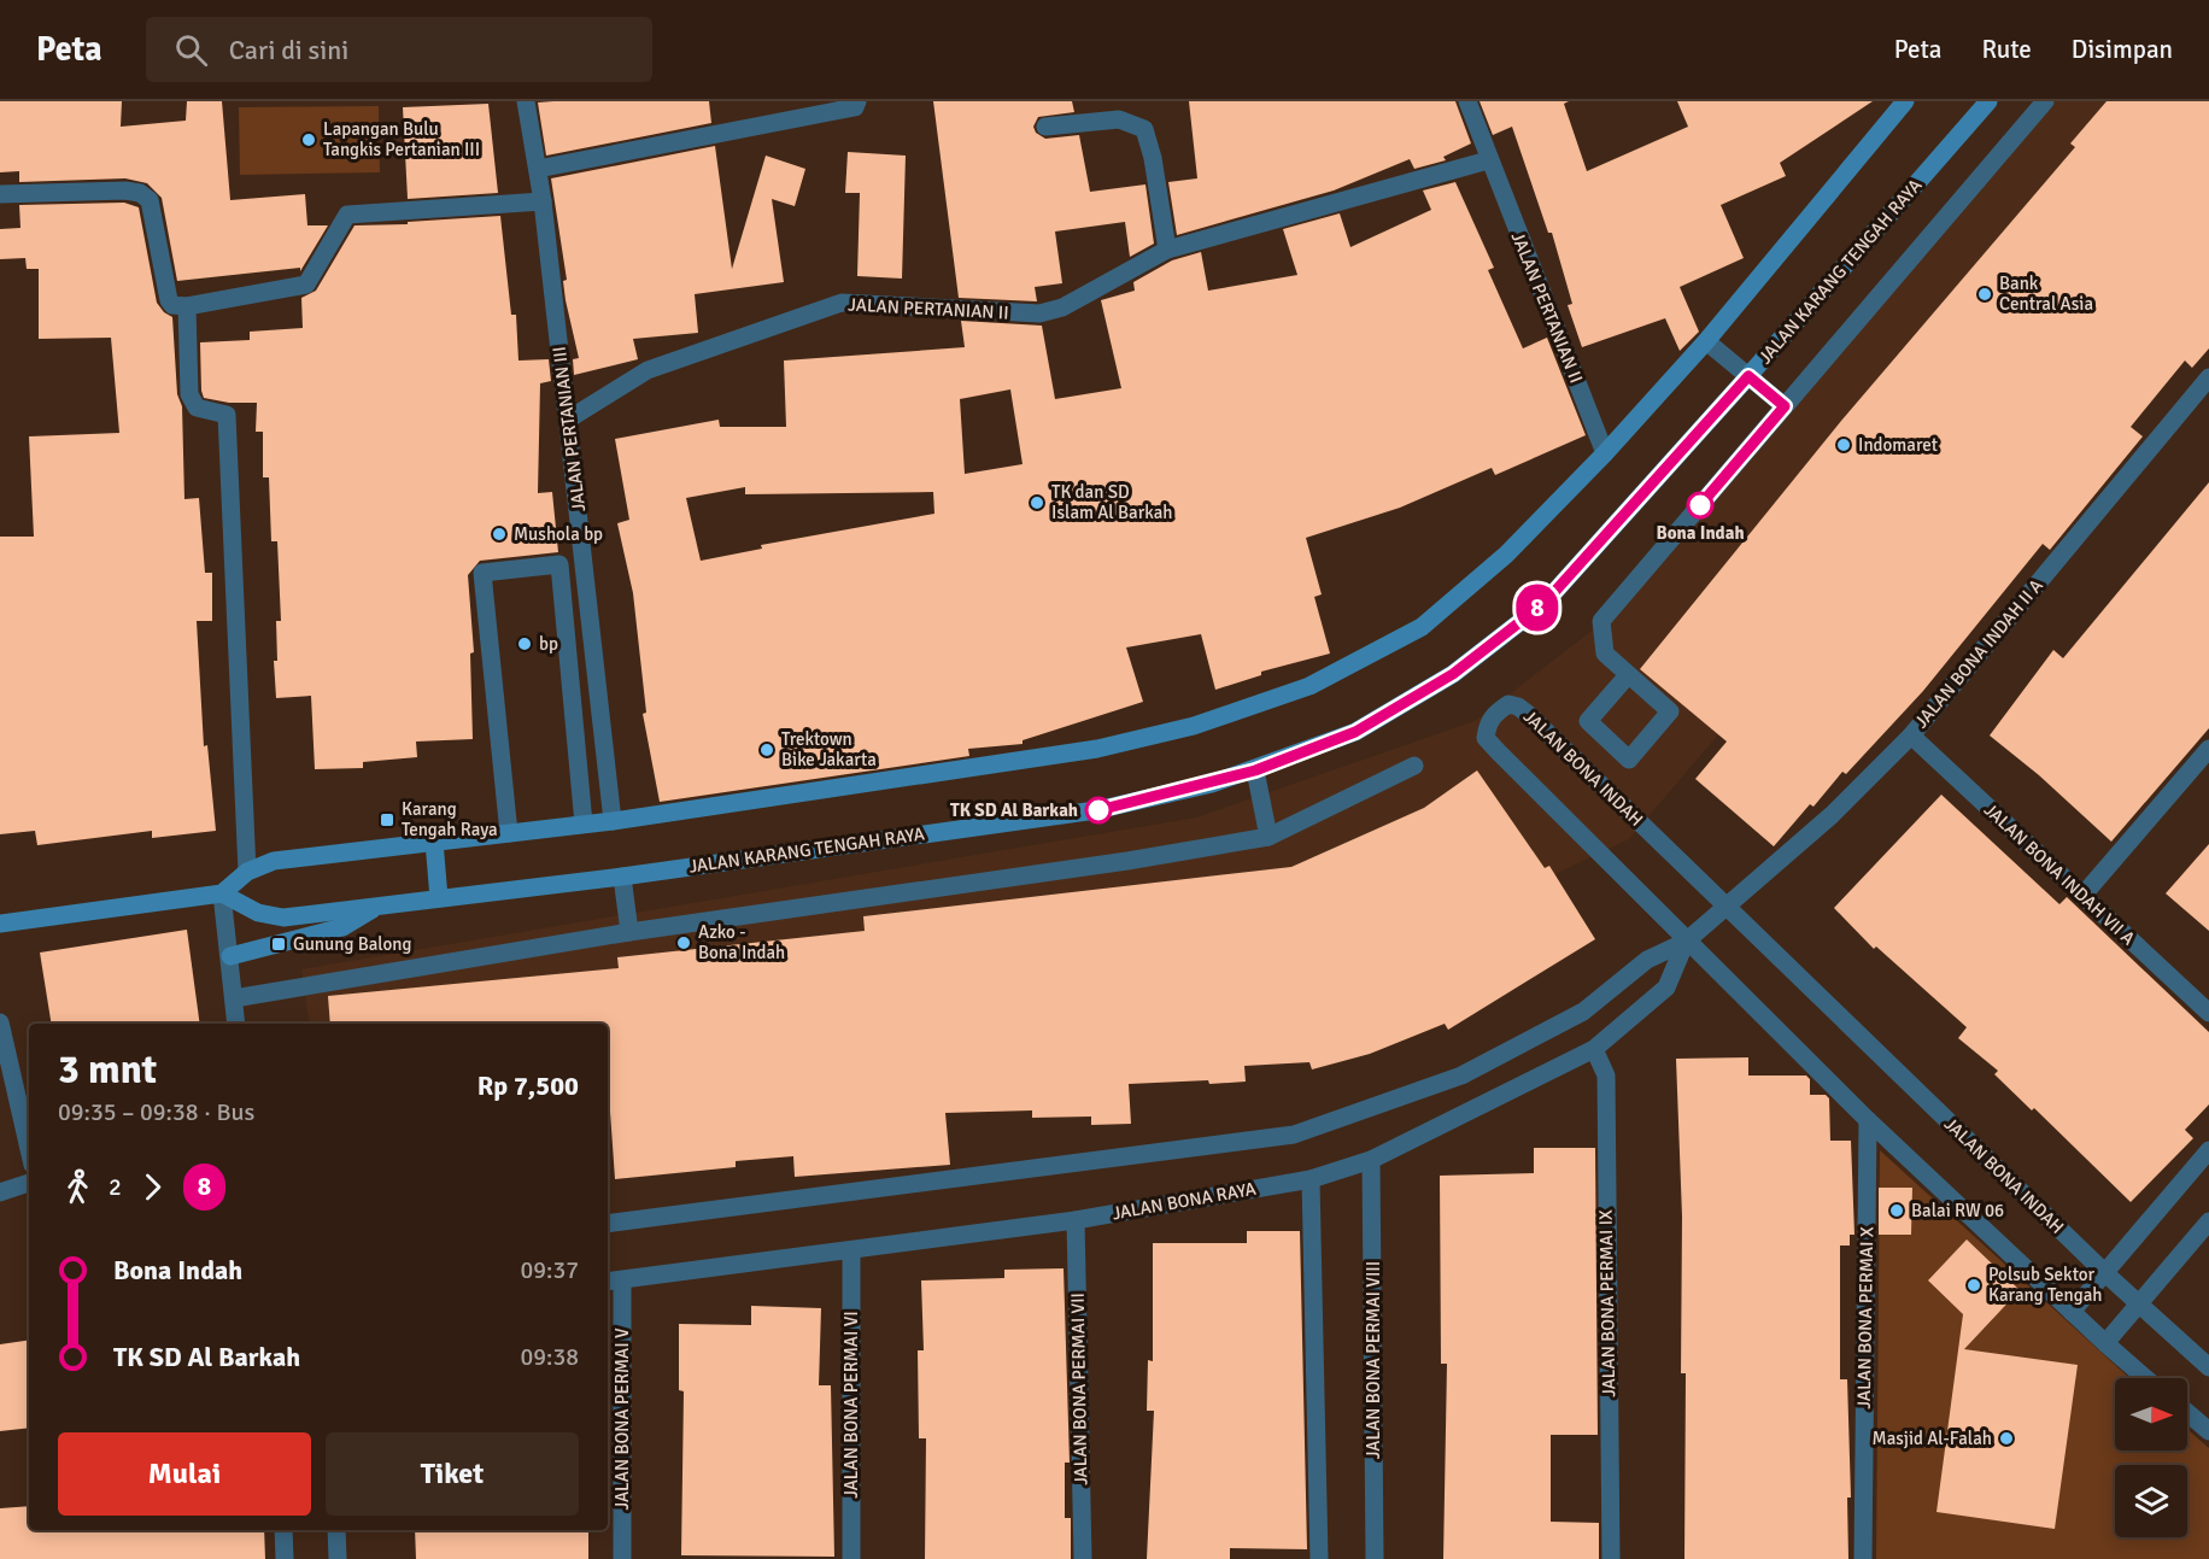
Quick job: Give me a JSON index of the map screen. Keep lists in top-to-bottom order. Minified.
{"streets":{"main road":["JALAN KARANG TENGAH RAYA"],"street":["JALAN PERTANIAN II","JALAN PERTANIAN III","JALAN BONA INDAH II A","JALAN BONA INDAH","JALAN BONA INDAH VII A","JALAN BONA RAYA","JALAN BONA PERMAI IX","JALAN BONA PERMAI X","JALAN BONA PERMAI VIII","JALAN BONA PERMAI VII","JALAN BONA PERMAI VI","JALAN BONA PERMAI V"]},"crossings":[["JALAN PERTANIAN II","JALAN PERTANIAN III"],["JALAN BONA INDAH II A","JALAN BONA INDAH"],["JALAN BONA INDAH II A","JALAN BONA INDAH VII A"],["JALAN BONA INDAH II A","JALAN BONA RAYA"],["JALAN BONA INDAH","JALAN BONA RAYA"],["JALAN BONA INDAH","JALAN BONA PERMAI X"],["JALAN BONA RAYA","JALAN BONA PERMAI IX"],["JALAN BONA RAYA","JALAN BONA PERMAI VIII"],["JALAN BONA RAYA","JALAN BONA PERMAI VII"],["JALAN BONA RAYA","JALAN BONA PERMAI VI"],["JALAN BONA RAYA","JALAN BONA PERMAI V"]],"places":{"other":["Lapangan Bulu Tangkis Pertanian III","Bank Central Asia","Indomaret","TK dan SD Islam Al Barkah","Bona Indah","Mushola bp","bp","Trektown Bike Jakarta","TK SD Al Barkah","Azko - Bona Indah","Balai RW 06","Polsub Sektor Karang Tengah","Masjid Al-Falah"],"transit":["Karang Tengah Raya","Gunung Balong"]},"lines":["bus line 8"],"north":"right","page":{"header":"Peta","search":"Cari di sini","nav":["Peta","Rute","Disimpan"],"on_map":"8","heading":["3 mnt","09:35 – 09:38 · Bus","Rp 7,500"],"legs":["2","8"],"list":[{"name":"Bona Indah","value":"09:37"},{"name":"TK SD Al Barkah","value":"09:38"}],"buttons":["Mulai","Tiket"]}}
